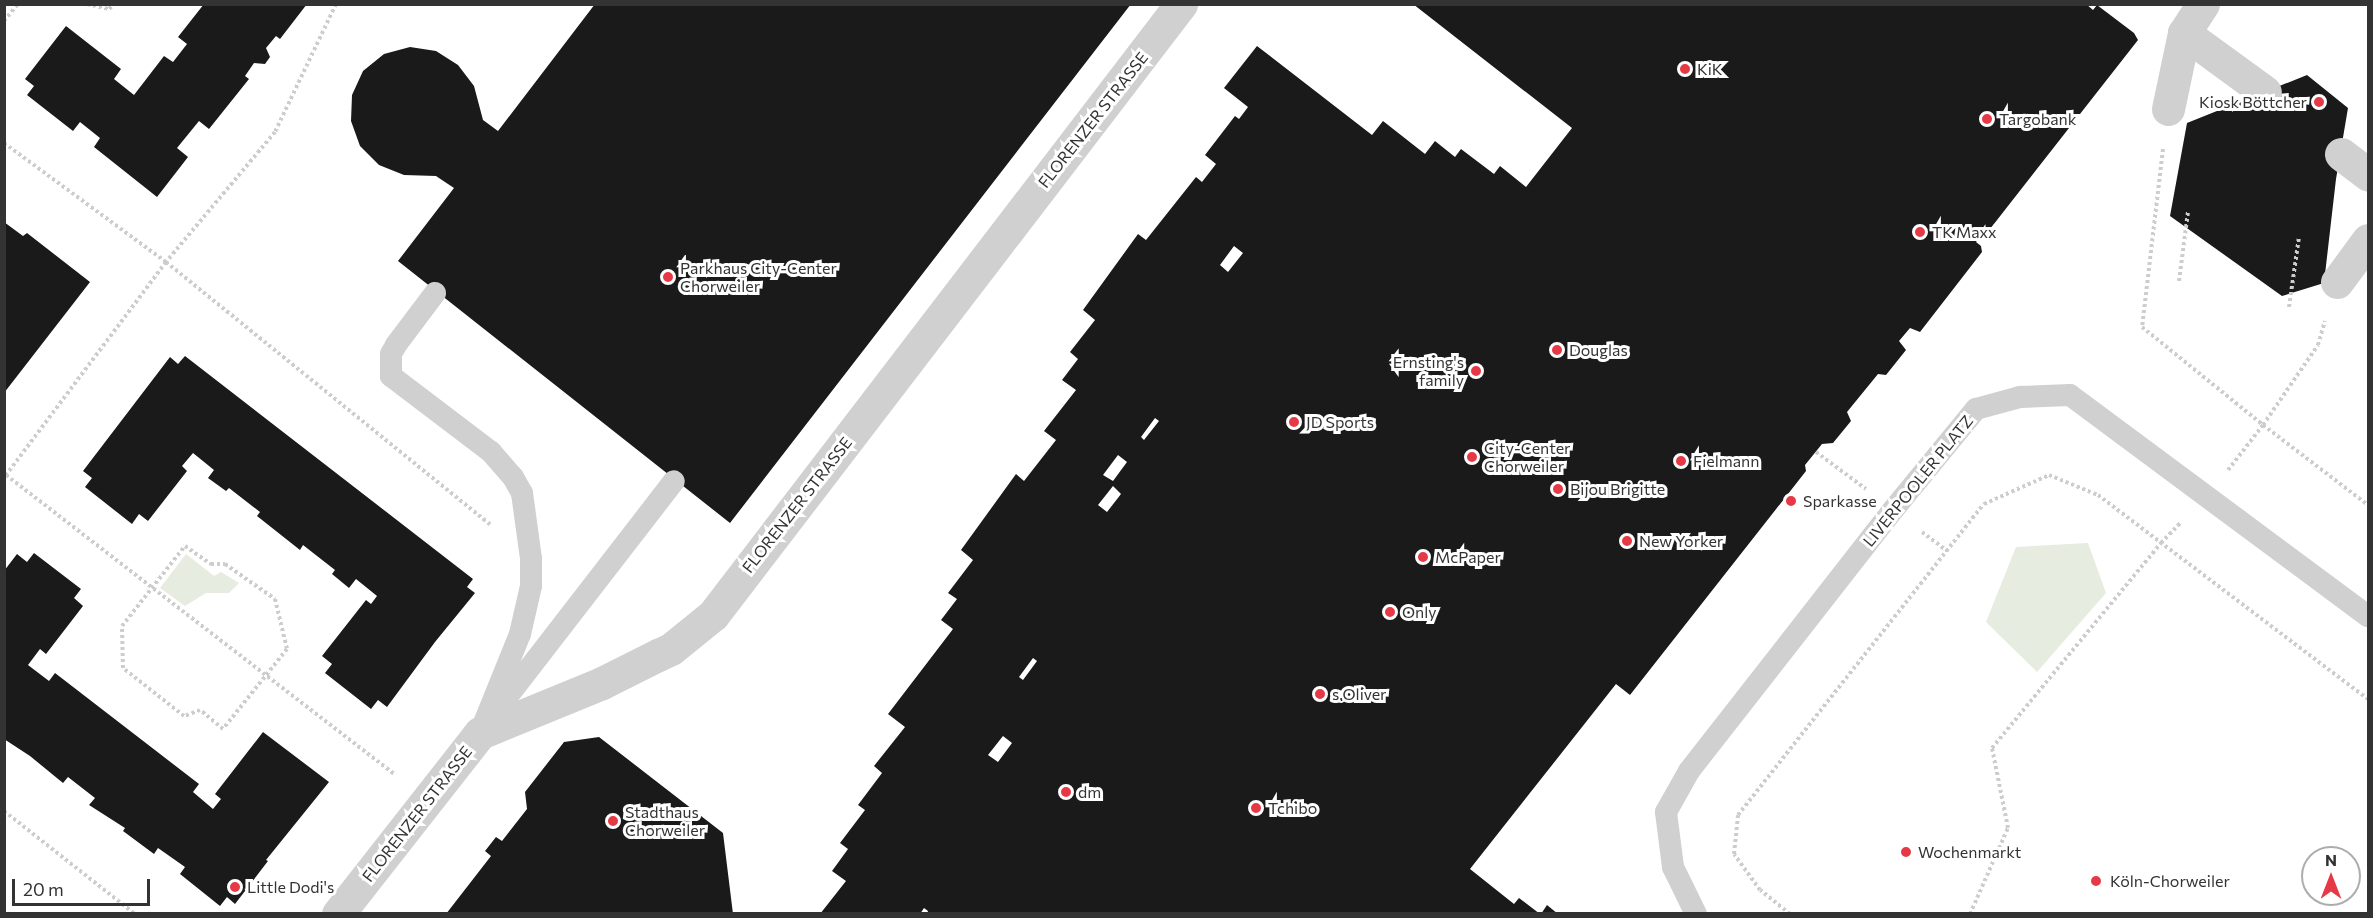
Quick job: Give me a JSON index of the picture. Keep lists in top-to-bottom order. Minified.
{"streets":{"street":["FLORENZER STRASSE"],"lane":["LIVERPOOLER PLATZ"]},"places":["KiK","Kiosk Böttcher","Targobank","TK Maxx","Parkhaus City-Center Chorweiler","Douglas","Ernsting's family","JD Sports","City-Center Chorweiler","Fielmann","Bijou Brigitte","Sparkasse","New Yorker","McPaper","Only","s.Oliver","dm","Tchibo","Stadthaus Chorweiler","Wochenmarkt","Köln-Chorweiler","Little Dodi's"],"scale_bar":"20 m","north":"top"}
